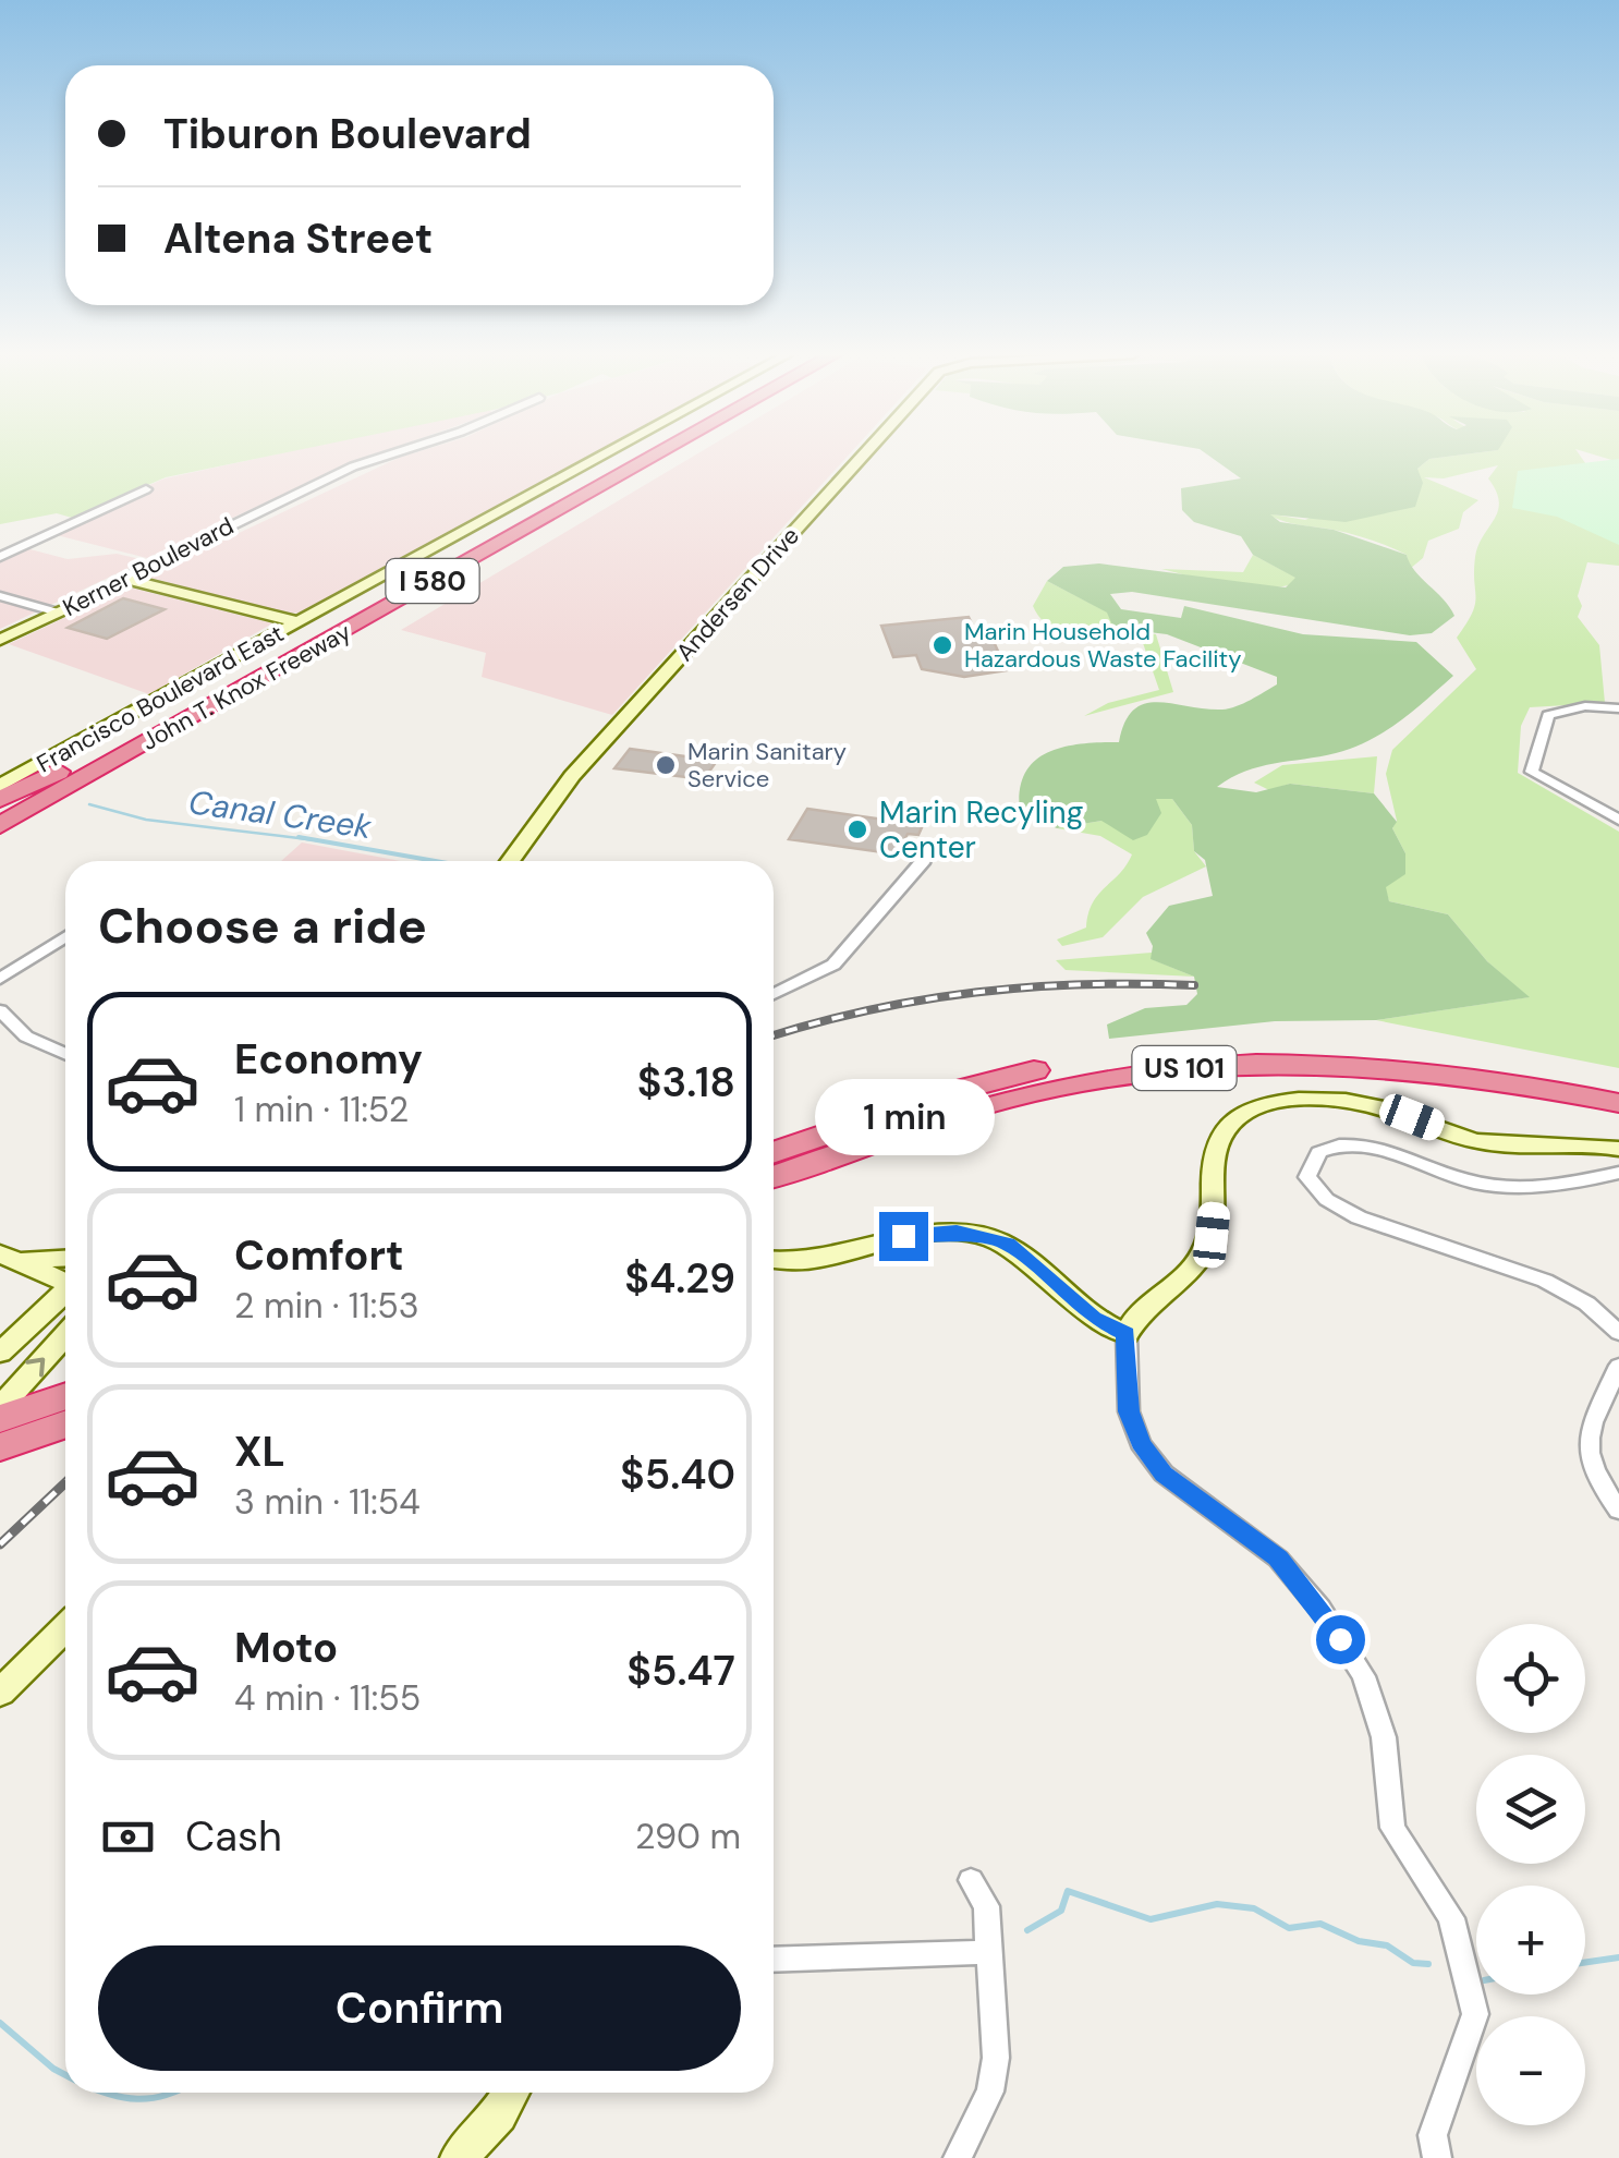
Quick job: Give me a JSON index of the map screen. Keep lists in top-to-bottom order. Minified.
{"streets":{"highway":["I 580","John T. Knox Freeway","US 101"],"street":["Kerner Boulevard","Andersen Drive","Francisco Boulevard East"]},"water":["Canal Creek"],"places":["Marin Household Hazardous Waste Facility","Marin Sanitary Service","Marin Recyling Center"],"page":{"banner":["Tiburon Boulevard","Altena Street"],"heading":"Choose a ride","list":[{"name":"Economy","note":"1 min · 11:52","value":"$3.18"},{"name":"Comfort","note":"2 min · 11:53","value":"$4.29"},{"name":"XL","note":"3 min · 11:54","value":"$5.40"},{"name":"Moto","note":"4 min · 11:55","value":"$5.47"}],"bubble":"1 min","map_buttons":["+","−"],"pay":["Cash","290 m"],"buttons":"Confirm"}}
